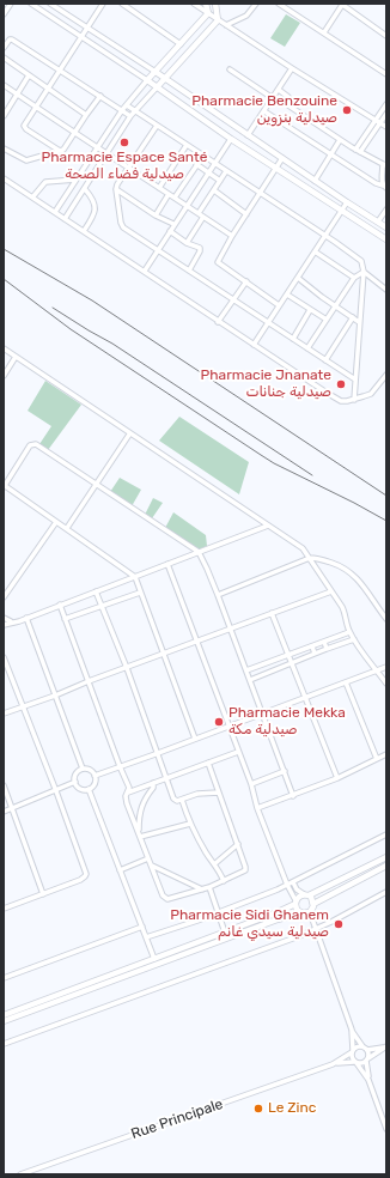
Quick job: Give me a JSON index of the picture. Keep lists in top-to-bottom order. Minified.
{"streets":{"street":["Rue Principale"]},"places":["Pharmacie Benzouine صيدلية بنزوين","Pharmacie Espace Santé صيدلية فضاء الصحة","Pharmacie Jnanate صيدلية جنانات","Pharmacie Mekka صيدلية مكة","Pharmacie Sidi Ghanem صيدلية سيدي غانم","Le Zinc"]}
